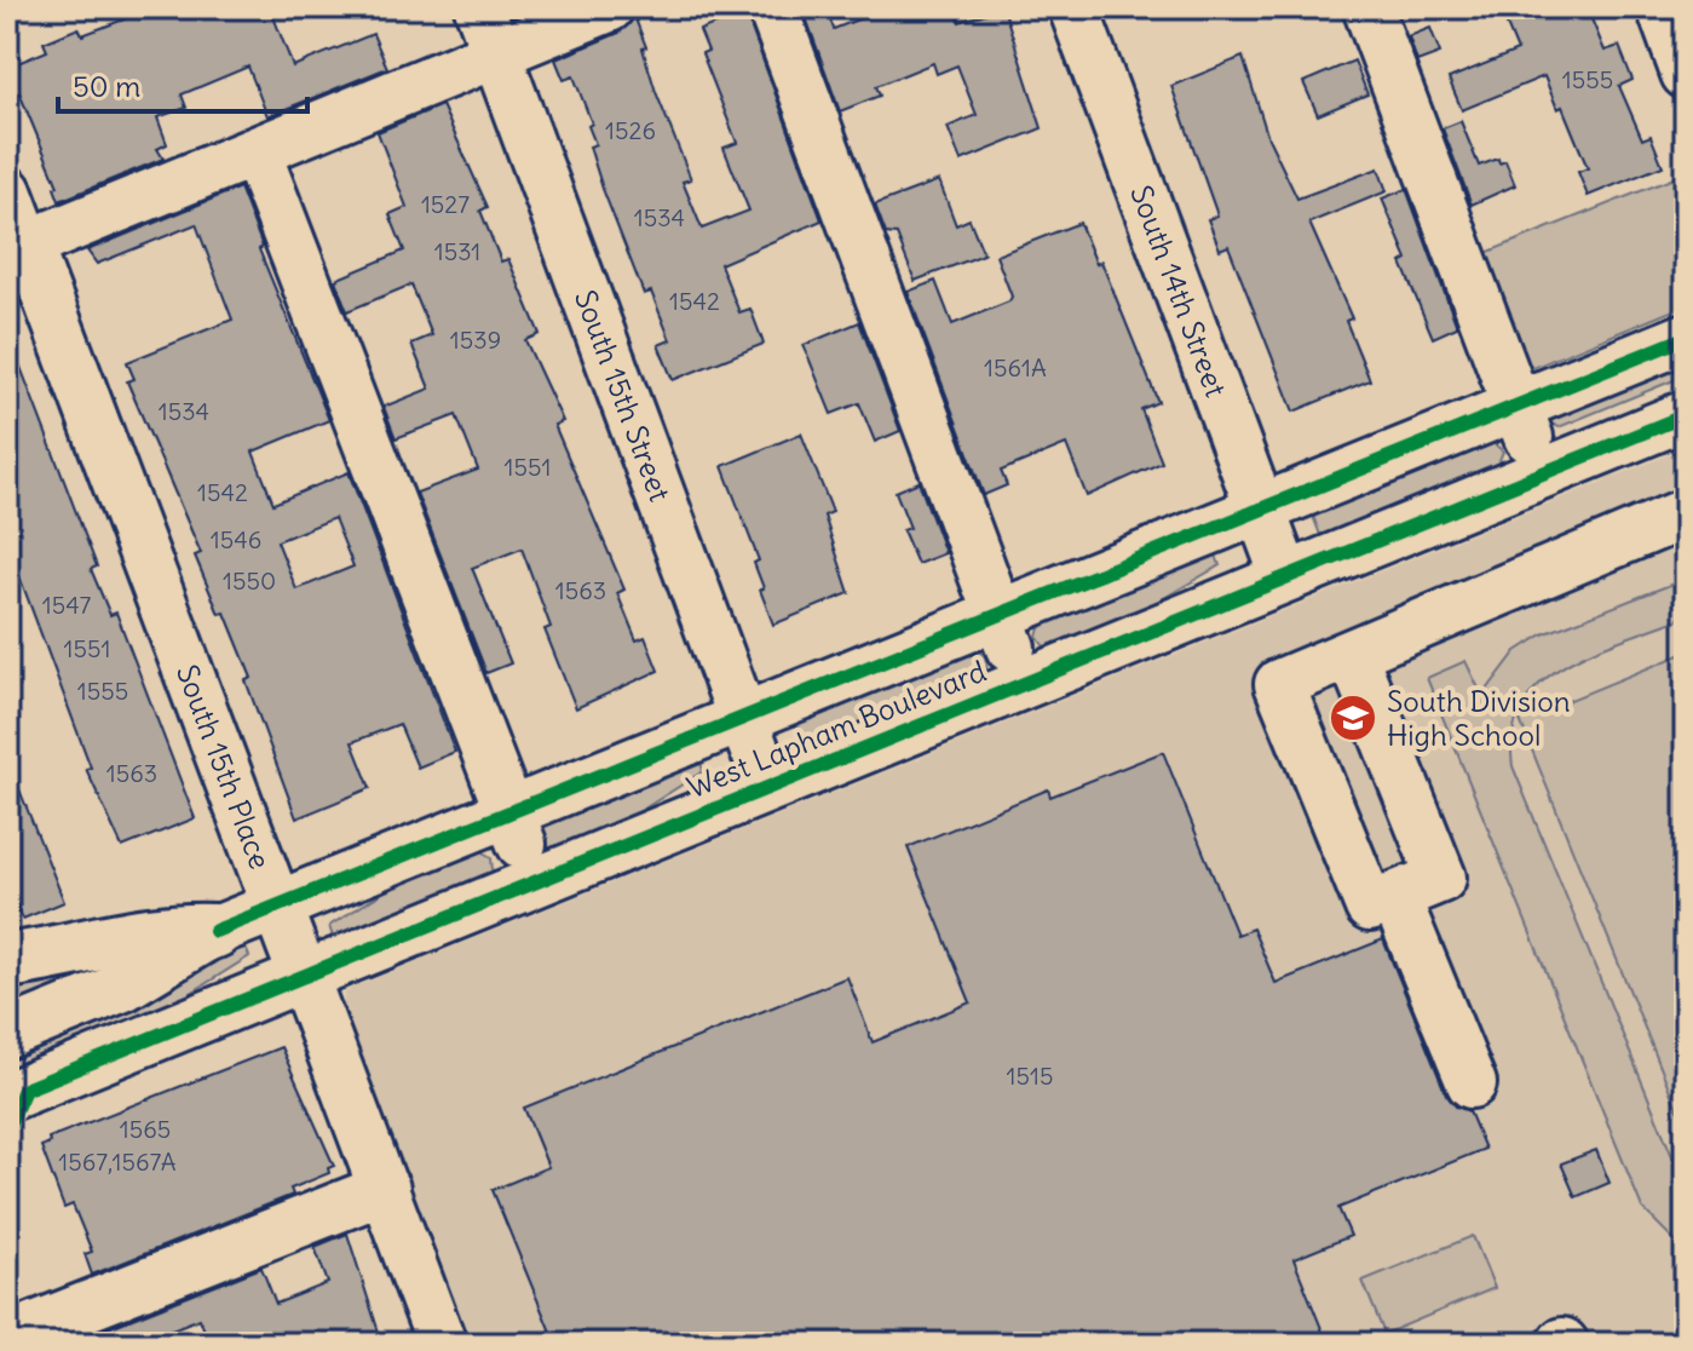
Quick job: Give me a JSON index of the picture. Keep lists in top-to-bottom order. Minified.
{"streets":{"street":["South 14th Street","South 15th Street","West Lapham Boulevard","South 15th Place"]},"crossings":[["South 14th Street","West Lapham Boulevard"],["South 15th Street","West Lapham Boulevard"],["West Lapham Boulevard","South 15th Place"]],"places":{"school or university":["South Division High School"]},"house_numbers":["1555","1526","1527","1534","1531","1542","1539","1561A","1534","1551","1542","1546","1550","1563","1547","1551","1555","1563","1515","1565","1567,1567A"],"scale_bar":"50 m"}
